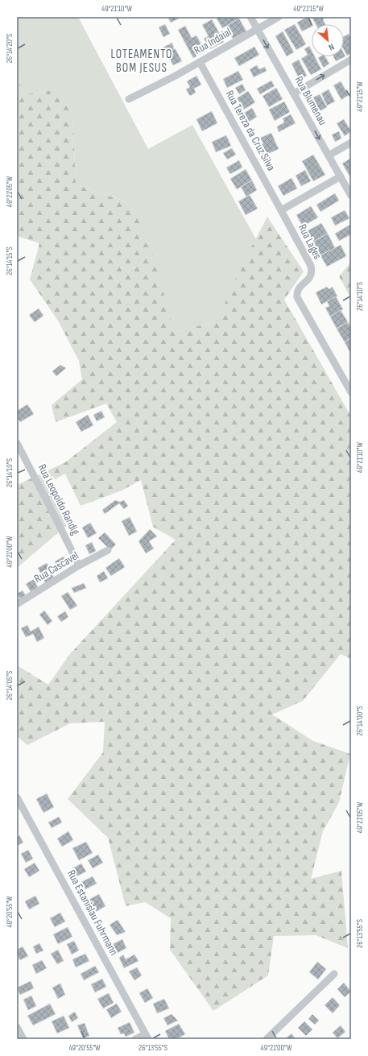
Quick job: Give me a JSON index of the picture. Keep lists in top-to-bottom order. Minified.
{"streets":{"street":["Rua Indaial","Rua Blumenau","Rua Tereza da Cruz Silva","Rua Lages","Rua Leopoldo Randig","Rua Cascavel","Rua Estanislau Fuhrmann"]},"crossings":[["Rua Indaial","Rua Blumenau"],["Rua Indaial","Rua Tereza da Cruz Silva"],["Rua Tereza da Cruz Silva","Rua Lages"],["Rua Leopoldo Randig","Rua Cascavel"]],"one_way":["Rua Blumenau"],"districts":["LOTEAMENTO BOM JESUS"],"north":"bottom right","coordinates":["49°21'10\"W","49°21'15\"W","26°14'20\"S","49°21'05\"W","26°14'15\"S","26°14'10\"S","49°21'00\"W","26°14'05\"S","26°14'00\"S","49°20'55\"W","26°13'55\"S"]}
